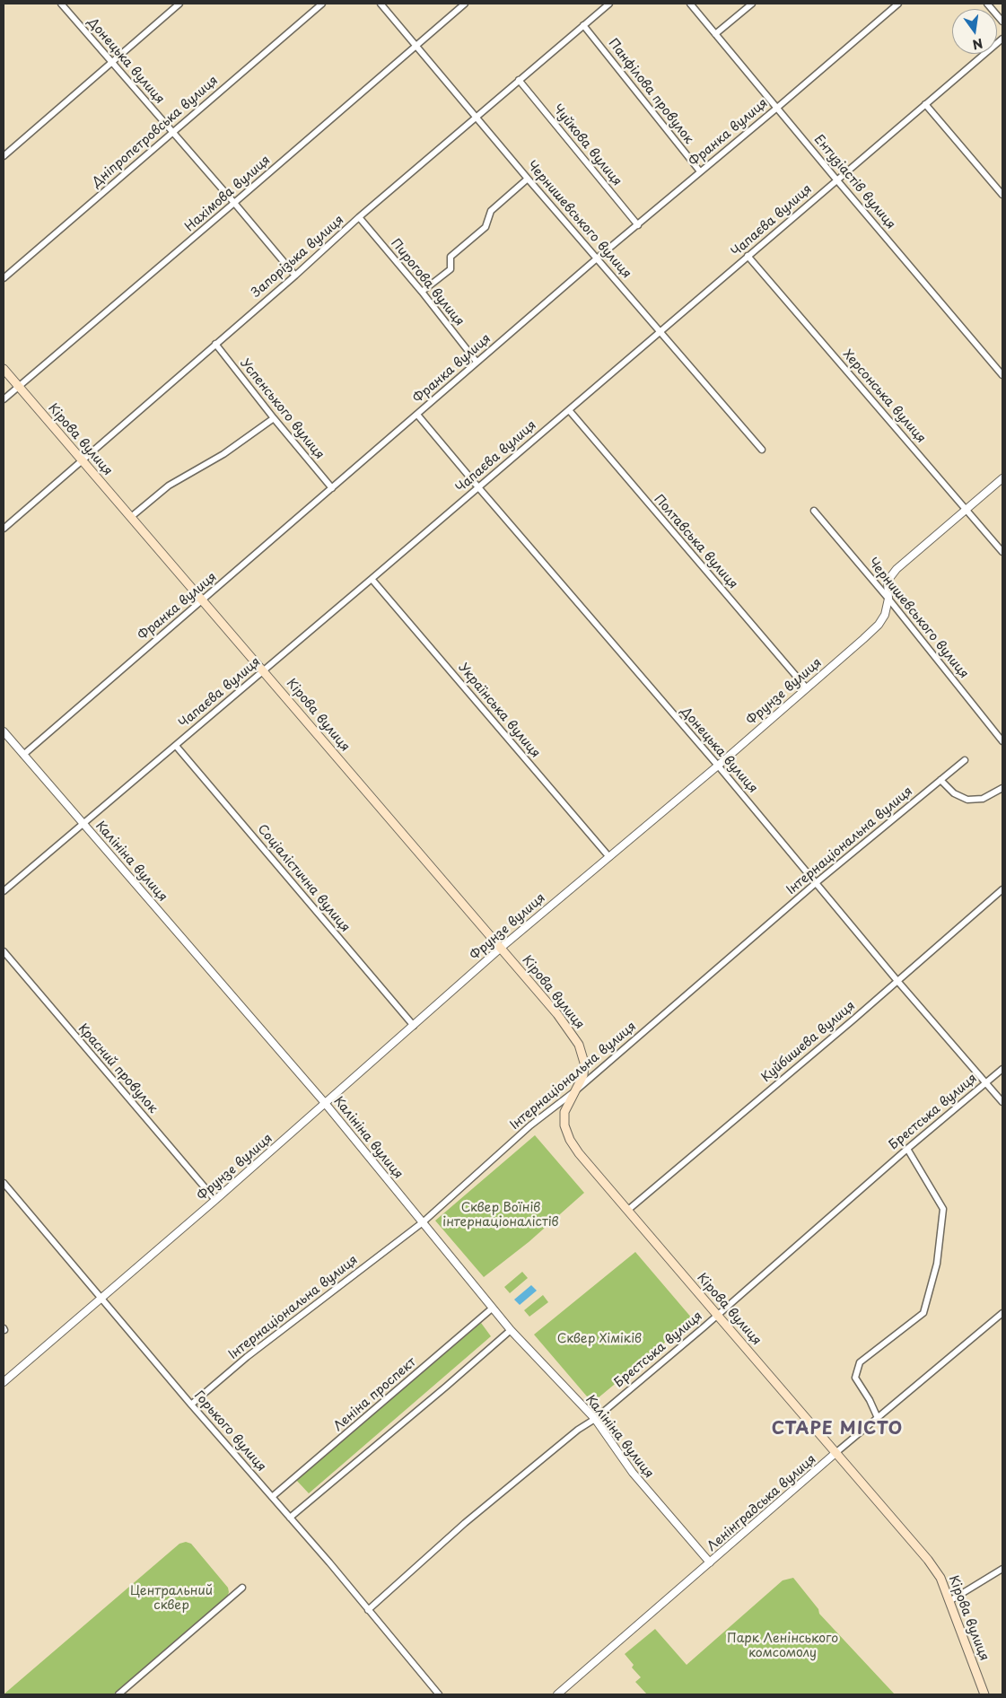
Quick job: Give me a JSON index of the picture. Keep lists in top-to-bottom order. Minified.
{"streets":{"main road":["Кірова вулиця"],"street":["Донецька вулиця","Панфілова провулок","Дніпропетровська вулиця","Франка вулиця","Чуйкова вулиця","Ентузіастів вулиця","Нахімова вулиця","Чернишевського вулиця","Чапаєва вулиця","Запорізька вулиця","Пирогова вулиця","Херсонська вулиця","Успенського вулиця","Полтавська вулиця","Фрунзе вулиця","Українська вулиця","Інтернаціональна вулиця","Калініна вулиця","Соціалістична вулиця","Куйбишева вулиця","Красний провулок","Брестська вулиця","Леніна проспект","Горького вулиця","Ленінградська вулиця"]},"crossings":[["Донецька вулиця","Дніпропетровська вулиця"],["Донецька вулиця","Франка вулиця"],["Донецька вулиця","Нахімова вулиця"],["Донецька вулиця","Чапаєва вулиця"],["Донецька вулиця","Запорізька вулиця"],["Донецька вулиця","Фрунзе вулиця"],["Донецька вулиця","Інтернаціональна вулиця"],["Донецька вулиця","Куйбишева вулиця"],["Донецька вулиця","Брестська вулиця"],["Панфілова провулок","Франка вулиця"],["Панфілова провулок","Запорізька вулиця"],["Франка вулиця","Чуйкова вулиця"],["Франка вулиця","Ентузіастів вулиця"],["Франка вулиця","Чернишевського вулиця"],["Франка вулиця","Пирогова вулиця"],["Франка вулиця","Успенського вулиця"],["Франка вулиця","Кірова вулиця"],["Франка вулиця","Калініна вулиця"],["Чуйкова вулиця","Запорізька вулиця"],["Ентузіастів вулиця","Чапаєва вулиця"],["Нахімова вулиця","Чернишевського вулиця"],["Нахімова вулиця","Кірова вулиця"],["Чернишевського вулиця","Чапаєва вулиця"],["Чернишевського вулиця","Запорізька вулиця"],["Чернишевського вулиця","Фрунзе вулиця"],["Чапаєва вулиця","Херсонська вулиця"],["Чапаєва вулиця","Кірова вулиця"],["Чапаєва вулиця","Полтавська вулиця"],["Чапаєва вулиця","Українська вулиця"],["Чапаєва вулиця","Калініна вулиця"],["Чапаєва вулиця","Соціалістична вулиця"],["Запорізька вулиця","Пирогова вулиця"],["Запорізька вулиця","Успенського вулиця"],["Запорізька вулиця","Кірова вулиця"],["Херсонська вулиця","Фрунзе вулиця"],["Кірова вулиця","Фрунзе вулиця"],["Кірова вулиця","Інтернаціональна вулиця"],["Кірова вулиця","Куйбишева вулиця"],["Кірова вулиця","Брестська вулиця"],["Кірова вулиця","Ленінградська вулиця"],["Полтавська вулиця","Фрунзе вулиця"],["Фрунзе вулиця","Українська вулиця"],["Фрунзе вулиця","Калініна вулиця"],["Фрунзе вулиця","Соціалістична вулиця"],["Фрунзе вулиця","Красний провулок"],["Фрунзе вулиця","Горького вулиця"],["Інтернаціональна вулиця","Калініна вулиця"],["Інтернаціональна вулиця","Горького вулиця"],["Калініна вулиця","Брестська вулиця"],["Калініна вулиця","Леніна проспект"],["Калініна вулиця","Ленінградська вулиця"],["Брестська вулиця","Горького вулиця"],["Леніна проспект","Горького вулиця"]],"districts":["СТАРЕ МІСТО"],"parks":["Сквер Воїнів інтернаціоналістів","Сквер Хіміків","Центральний сквер","Парк Ленінського комсомолу"],"north":"bottom"}
